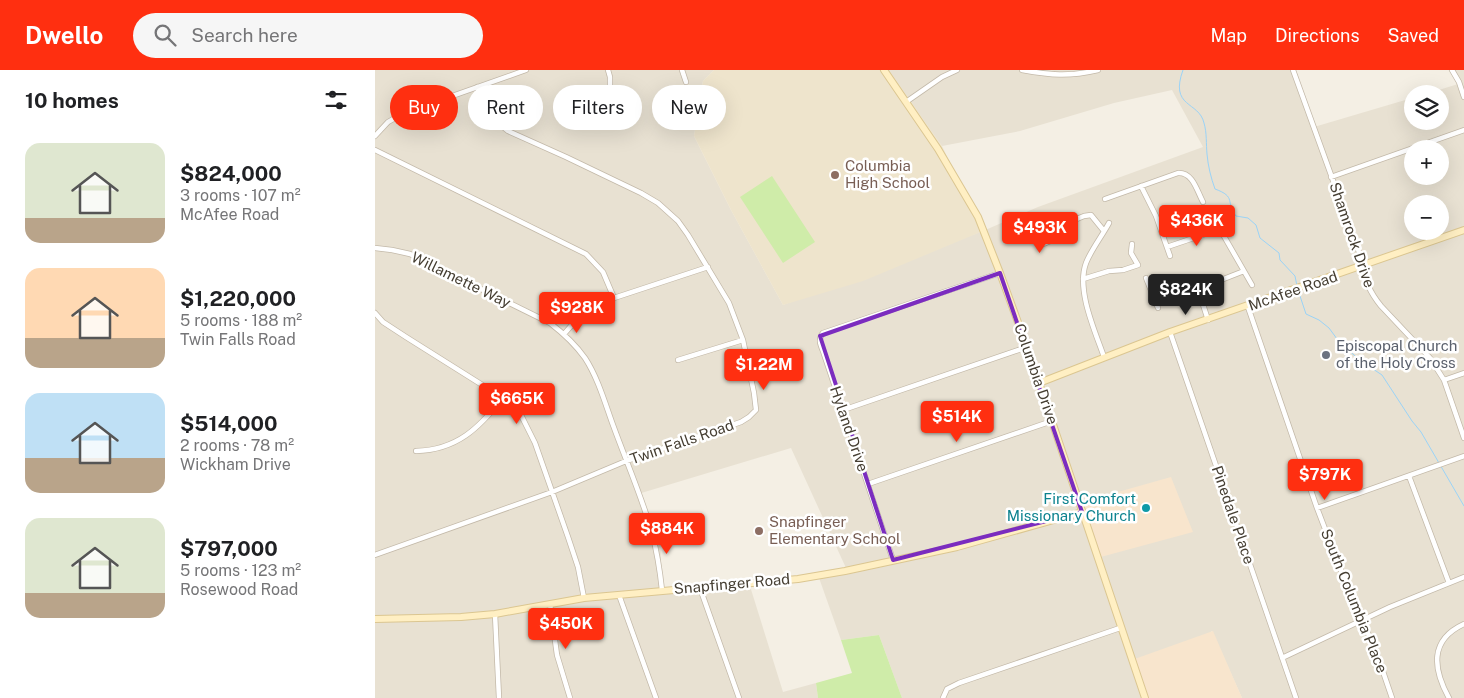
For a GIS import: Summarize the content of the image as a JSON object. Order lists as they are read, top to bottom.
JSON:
{
  "streets": {
    "street": [
      "Shamrock Drive",
      "Willamette Way",
      "McAfee Road",
      "Columbia Drive",
      "Hyland Drive",
      "Twin Falls Road",
      "Pinedale Place",
      "Snapfinger Road",
      "South Columbia Place"
    ]
  },
  "crossings": [
    ["Shamrock Drive", "McAfee Road"],
    ["Willamette Way", "Twin Falls Road"],
    ["Willamette Way", "Snapfinger Road"],
    ["McAfee Road", "Columbia Drive"],
    ["McAfee Road", "Pinedale Place"],
    ["McAfee Road", "South Columbia Place"],
    ["Columbia Drive", "Hyland Drive"],
    ["Columbia Drive", "Snapfinger Road"],
    ["Hyland Drive", "Snapfinger Road"]
  ],
  "places": [
    "Columbia High School",
    "Episcopal Church of the Holy Cross",
    "First Comfort Missionary Church",
    "Snapfinger Elementary School"
  ],
  "page": {
    "header": "Dwello",
    "search": "Search here",
    "nav": ["Map", "Directions", "Saved"],
    "heading": "10 homes",
    "map_buttons": ["+", "−"],
    "chip": [
      "Buy",
      "Rent",
      "Filters",
      "New"
    ],
    "list": [
      {
        "name": "$824,000",
        "note": "3 rooms · 107 m² · McAfee Road"
      },
      {
        "name": "$1,220,000",
        "note": "5 rooms · 188 m² · Twin Falls Road"
      },
      {
        "name": "$514,000",
        "note": "2 rooms · 78 m² · Wickham Drive"
      },
      {
        "name": "$797,000",
        "note": "5 rooms · 123 m² · Rosewood Road"
      }
    ],
    "price": [
      "$436K",
      "$493K",
      "$824K",
      "$928K",
      "$1.22M",
      "$665K",
      "$514K",
      "$797K",
      "$884K",
      "$450K"
    ]
  }
}
